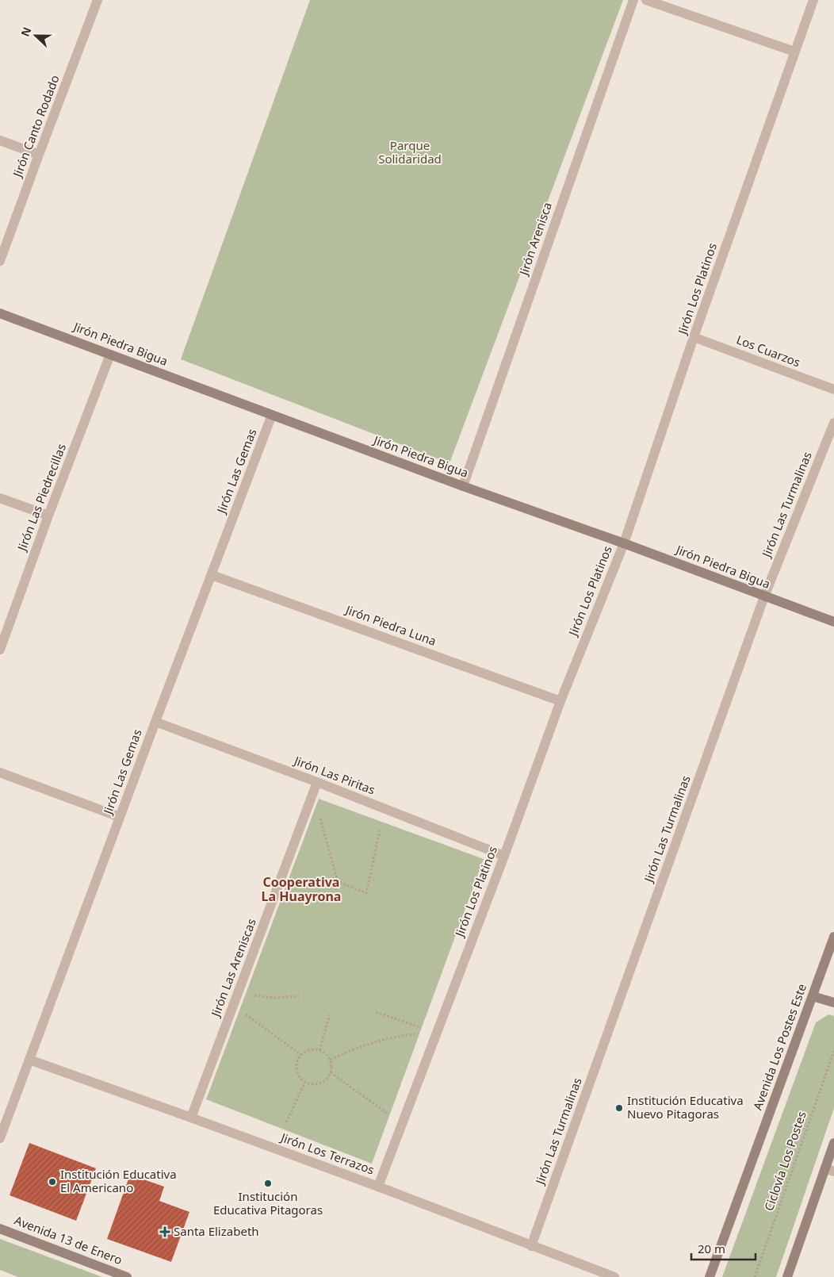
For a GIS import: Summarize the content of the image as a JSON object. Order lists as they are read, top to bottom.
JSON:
{
  "streets": {
    "street": [
      "Jirón Canto Rodado",
      "Jirón Arenisca",
      "Jirón Los Platinos",
      "Jirón Piedra Bigua",
      "Los Cuarzos",
      "Jirón Las Gemas",
      "Jirón Las Piedrecillas",
      "Jirón Las Turmalinas",
      "Jirón Piedra Luna",
      "Jirón Las Piritas",
      "Jirón Las Areniscas",
      "Avenida Los Postes Este",
      "Jirón Los Terrazos",
      "Avenida 13 de Enero"
    ],
    "path": ["Ciclovía Los Postes"]
  },
  "crossings": [
    ["Jirón Arenisca", "Jirón Piedra Bigua"],
    ["Jirón Los Platinos", "Jirón Piedra Bigua"],
    ["Jirón Los Platinos", "Los Cuarzos"],
    ["Jirón Los Platinos", "Jirón Piedra Luna"],
    ["Jirón Los Platinos", "Jirón Las Piritas"],
    ["Jirón Los Platinos", "Jirón Los Terrazos"],
    ["Jirón Piedra Bigua", "Jirón Las Gemas"],
    ["Jirón Piedra Bigua", "Jirón Las Piedrecillas"],
    ["Jirón Piedra Bigua", "Jirón Las Turmalinas"],
    ["Jirón Las Gemas", "Jirón Piedra Luna"],
    ["Jirón Las Gemas", "Jirón Las Piritas"],
    ["Jirón Las Gemas", "Jirón Los Terrazos"],
    ["Jirón Las Turmalinas", "Jirón Los Terrazos"],
    ["Jirón Las Piritas", "Jirón Las Areniscas"],
    ["Jirón Las Areniscas", "Jirón Los Terrazos"]
  ],
  "districts": ["Cooperativa La Huayrona"],
  "parks": ["Parque Solidaridad"],
  "places": {
    "other": ["Institución Educativa Nuevo Pitagoras", "Institución Educativa El Americano", "Institución Educativa Pitagoras"],
    "health": ["Santa Elizabeth"]
  },
  "scale_bar": "20 m",
  "north": "left"
}
